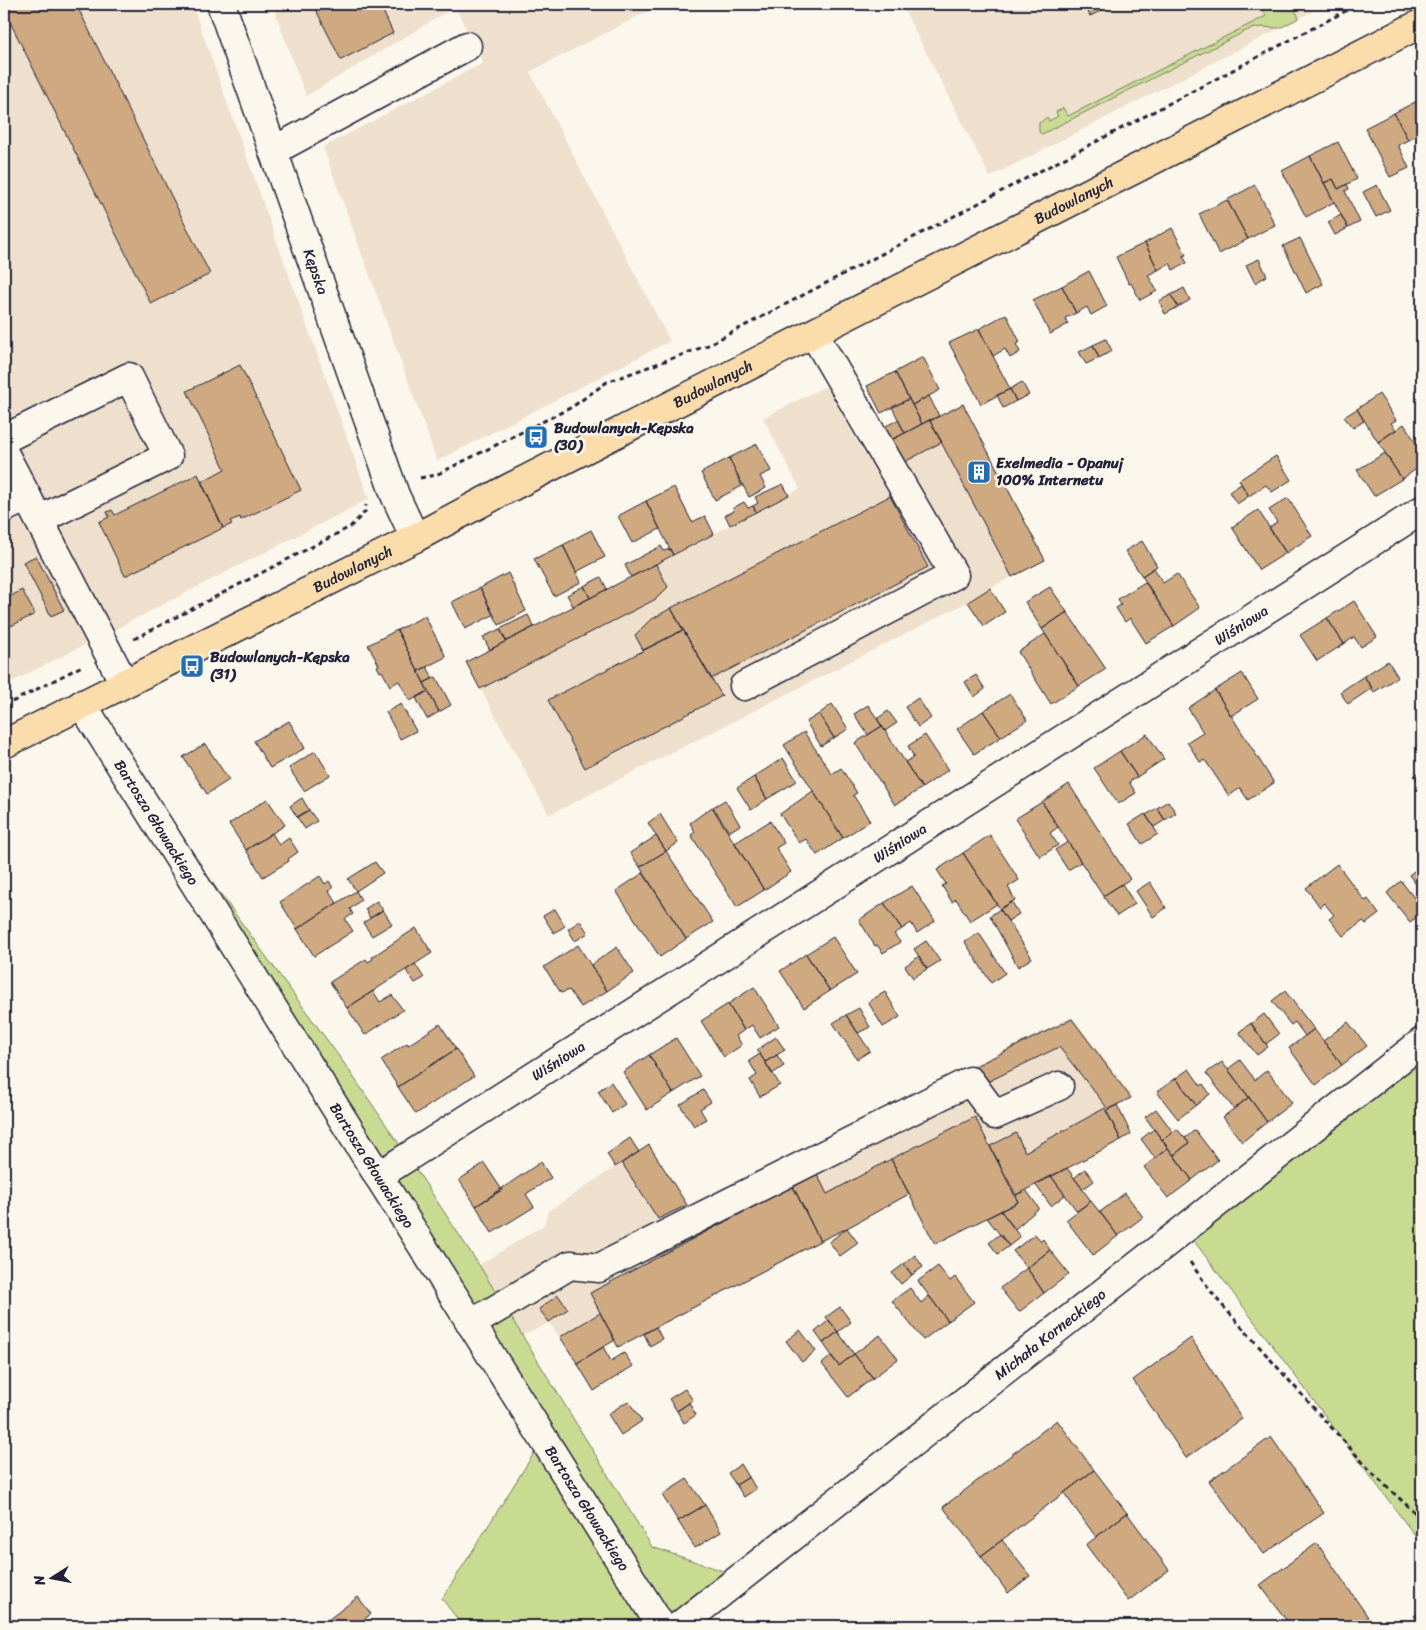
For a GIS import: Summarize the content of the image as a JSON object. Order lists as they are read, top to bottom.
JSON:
{
  "streets": {
    "main road": ["Budowlanych"],
    "street": [
      "Kępska",
      "Wiśniowa",
      "Bartosza Głowackiego",
      "Michała Korneckiego"
    ]
  },
  "crossings": [
    ["Budowlanych", "Kępska"],
    ["Budowlanych", "Bartosza Głowackiego"],
    ["Wiśniowa", "Bartosza Głowackiego"]
  ],
  "places": {
    "bus stop": ["Budowlanych-Kępska (30)", "Budowlanych-Kępska (31)"],
    "building": ["Exelmedia - Opanuj 100% Internetu"]
  },
  "north": "left"
}
